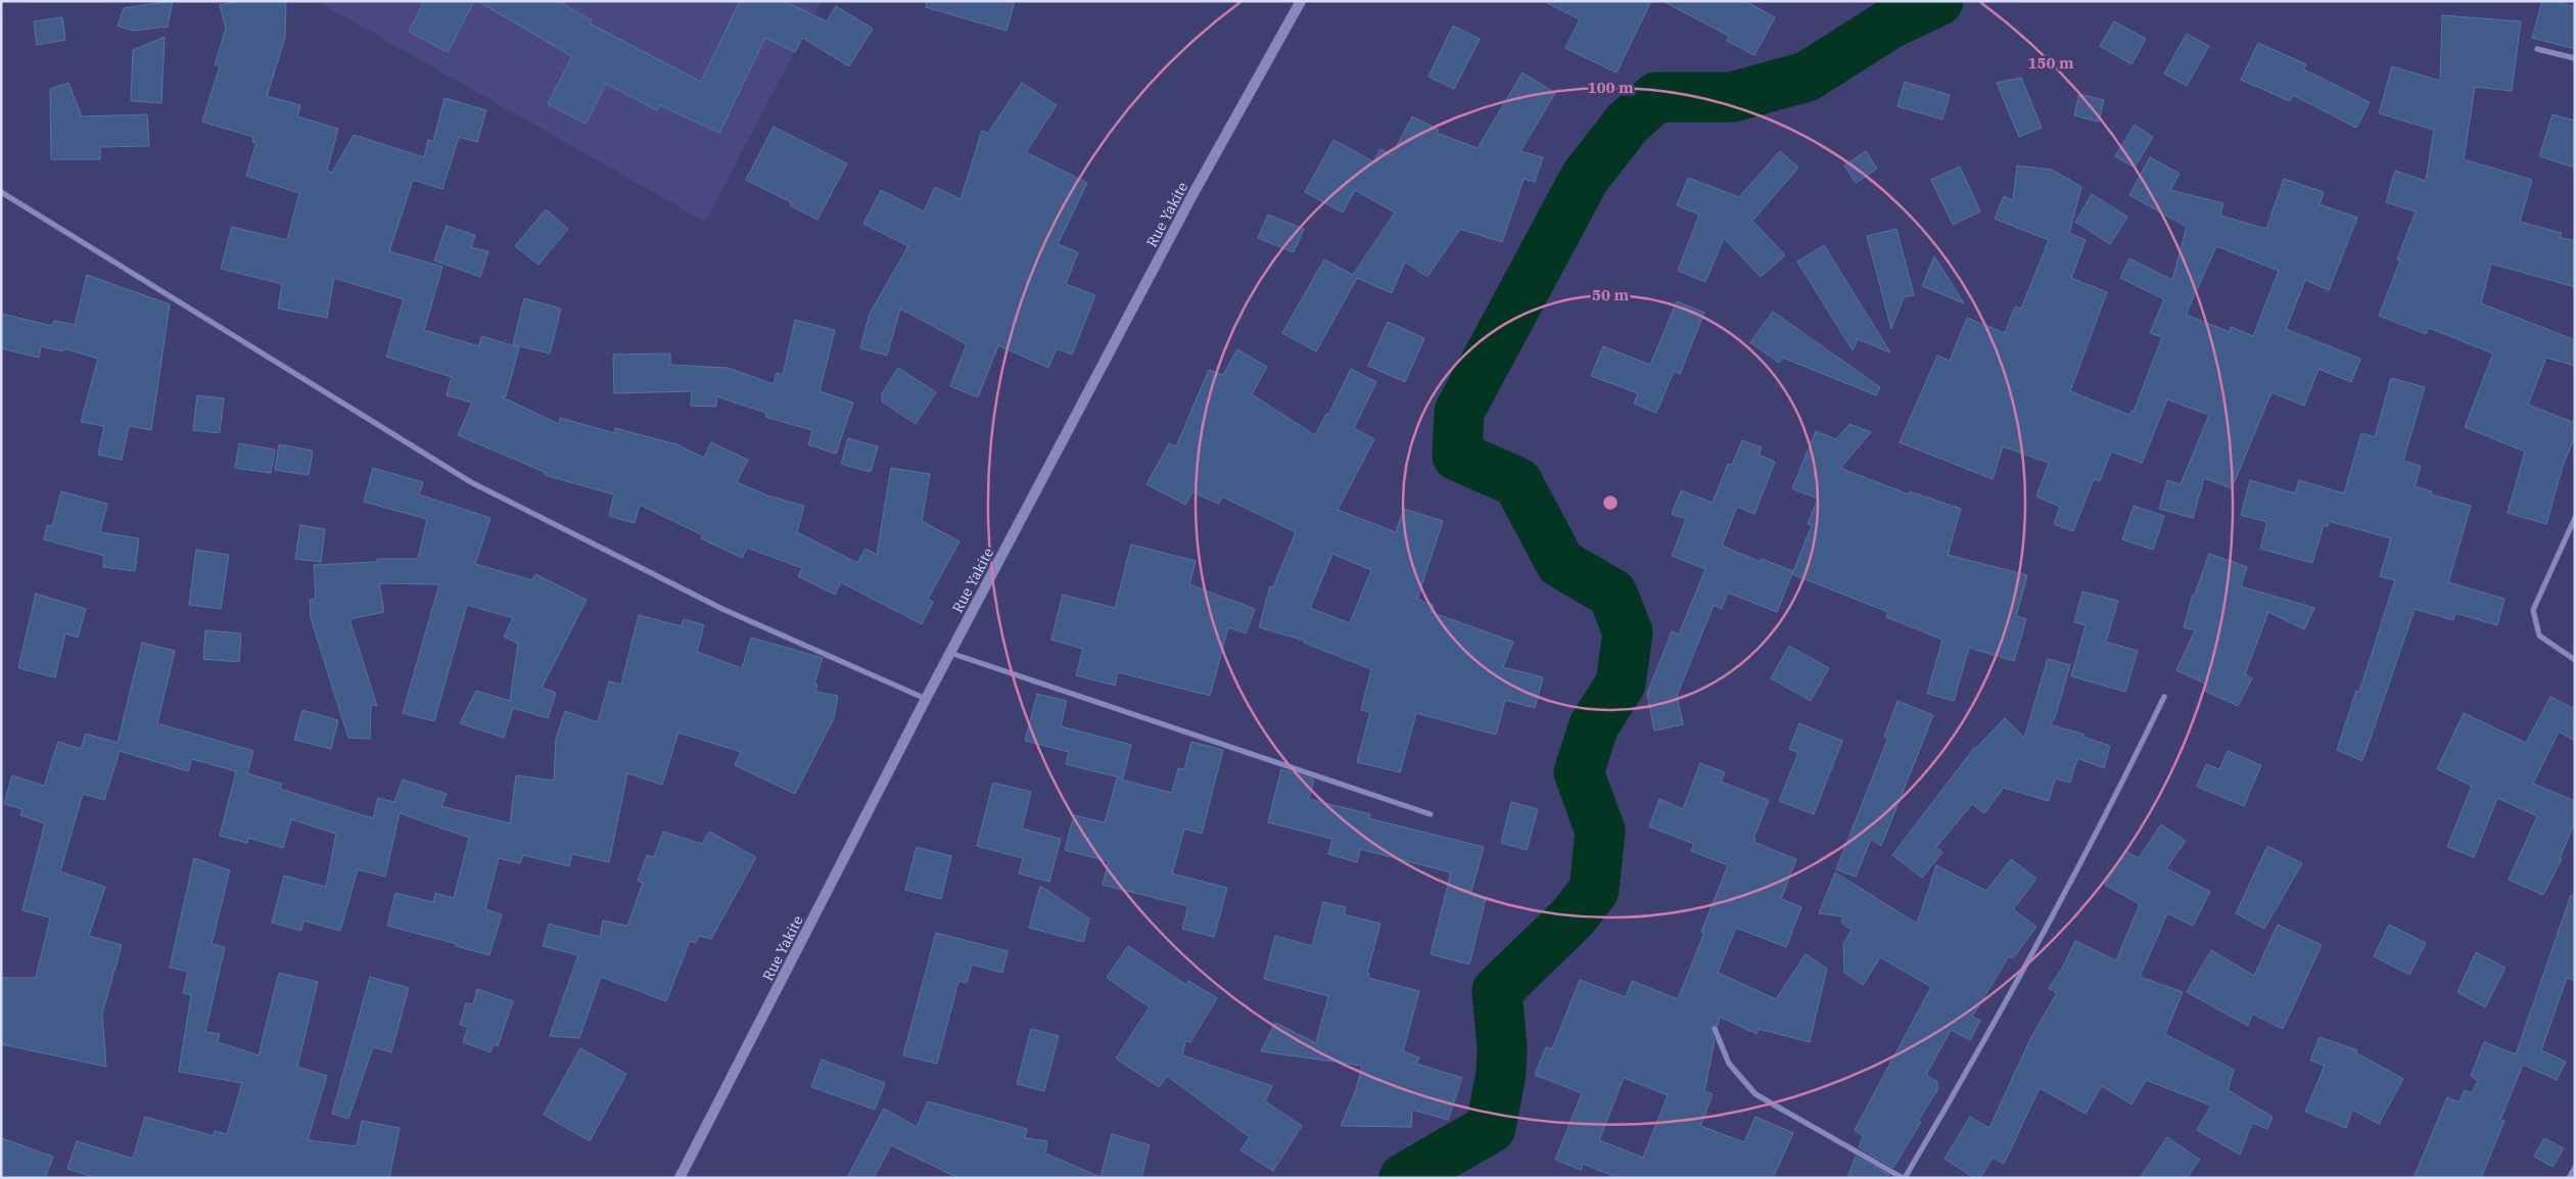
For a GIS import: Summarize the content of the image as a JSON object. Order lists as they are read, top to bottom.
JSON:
{
  "streets": {
    "main road": ["Rue Yakite"]
  },
  "rings": ["150 m", "100 m", "50 m"]
}
